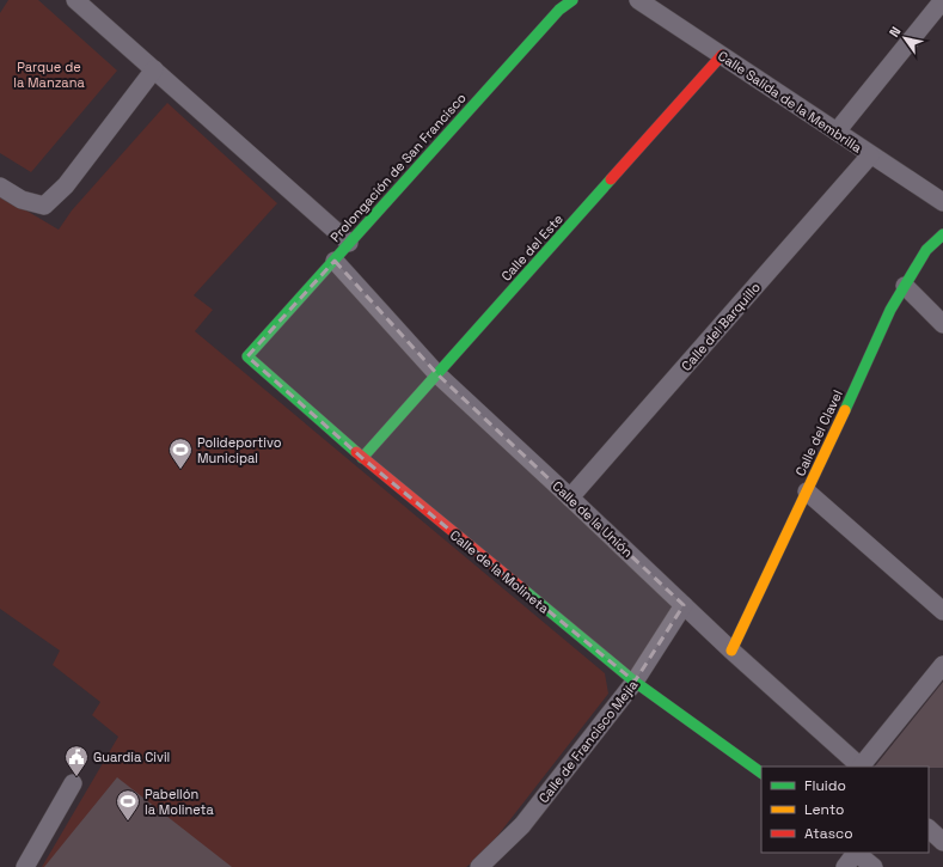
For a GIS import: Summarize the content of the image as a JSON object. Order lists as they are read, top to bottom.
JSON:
{
  "streets": {
    "street": [
      "Calle Salida de la Membrilla",
      "Prolongación de San Francisco",
      "Calle del Este",
      "Calle del Barquillo",
      "Calle del Clavel",
      "Calle de la Unión",
      "Calle de la Molineta",
      "Calle de Francisco Mejía"
    ]
  },
  "crossings": [
    ["Calle Salida de la Membrilla", "Calle del Este"],
    ["Calle Salida de la Membrilla", "Calle del Barquillo"],
    ["Prolongación de San Francisco", "Calle de la Unión"],
    ["Prolongación de San Francisco", "Calle de la Molineta"],
    ["Calle del Este", "Calle de la Unión"],
    ["Calle del Este", "Calle de la Molineta"],
    ["Calle del Barquillo", "Calle de la Unión"],
    ["Calle del Clavel", "Calle de la Unión"],
    ["Calle de la Unión", "Calle de Francisco Mejía"],
    ["Calle de la Molineta", "Calle de Francisco Mejía"]
  ],
  "parks": ["Parque de la Manzana"],
  "places": {
    "sports": ["Polideportivo Municipal", "Pabellón la Molineta"],
    "public building": ["Guardia Civil"]
  },
  "legend": ["Fluido", "Lento", "Atasco"],
  "north": "top left"
}
